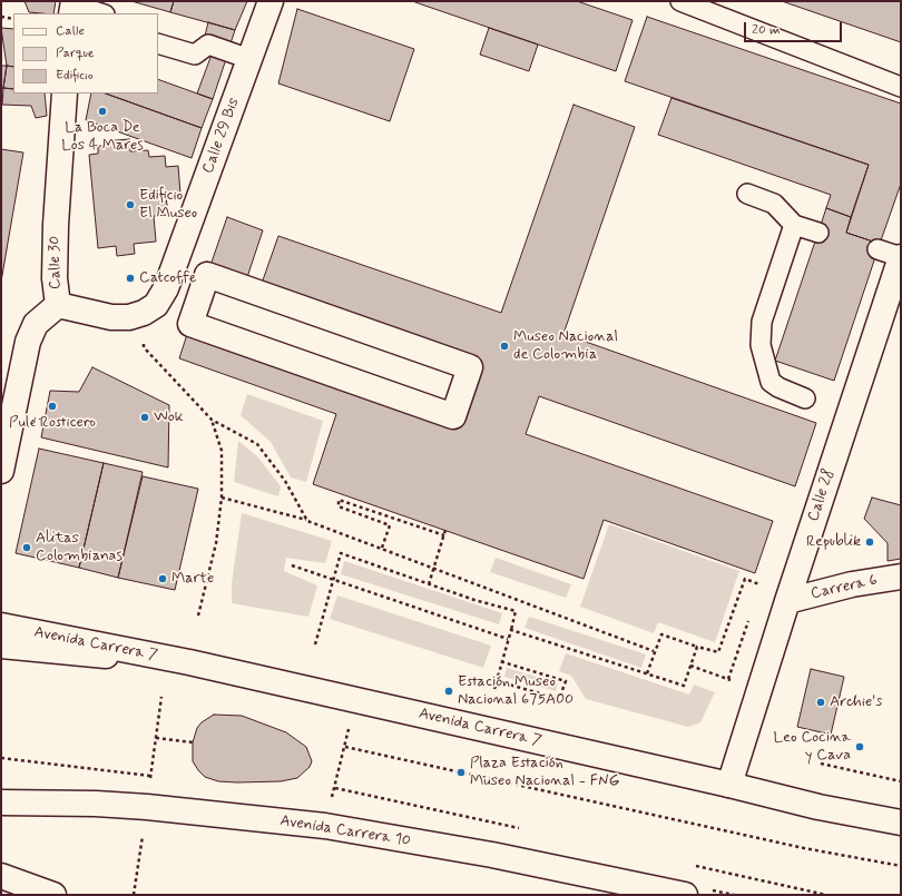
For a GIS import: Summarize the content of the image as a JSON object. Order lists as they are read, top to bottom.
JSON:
{
  "streets": {
    "street": [
      "Calle 29 Bis",
      "Calle 30",
      "Calle 28",
      "Carrera 6",
      "Avenida Carrera 7",
      "Avenida Carrera 10"
    ]
  },
  "crossings": [
    ["Calle 28", "Carrera 6"],
    ["Calle 28", "Avenida Carrera 7"]
  ],
  "places": [
    "La Boca De Los 4 Mares",
    "Edificio El Museo",
    "Catcoffe",
    "Museo Nacional de Colombia",
    "Pulë Rosticero",
    "Wok",
    "Republik",
    "Alitas Colombianas",
    "Marte",
    "Estación Museo Nacional 675A00",
    "Archie's",
    "Leo Cocina y Cava",
    "Plaza Estación Museo Nacional - FNG"
  ],
  "legend": ["Calle", "Parque", "Edificio"],
  "scale_bar": "20 m"
}
